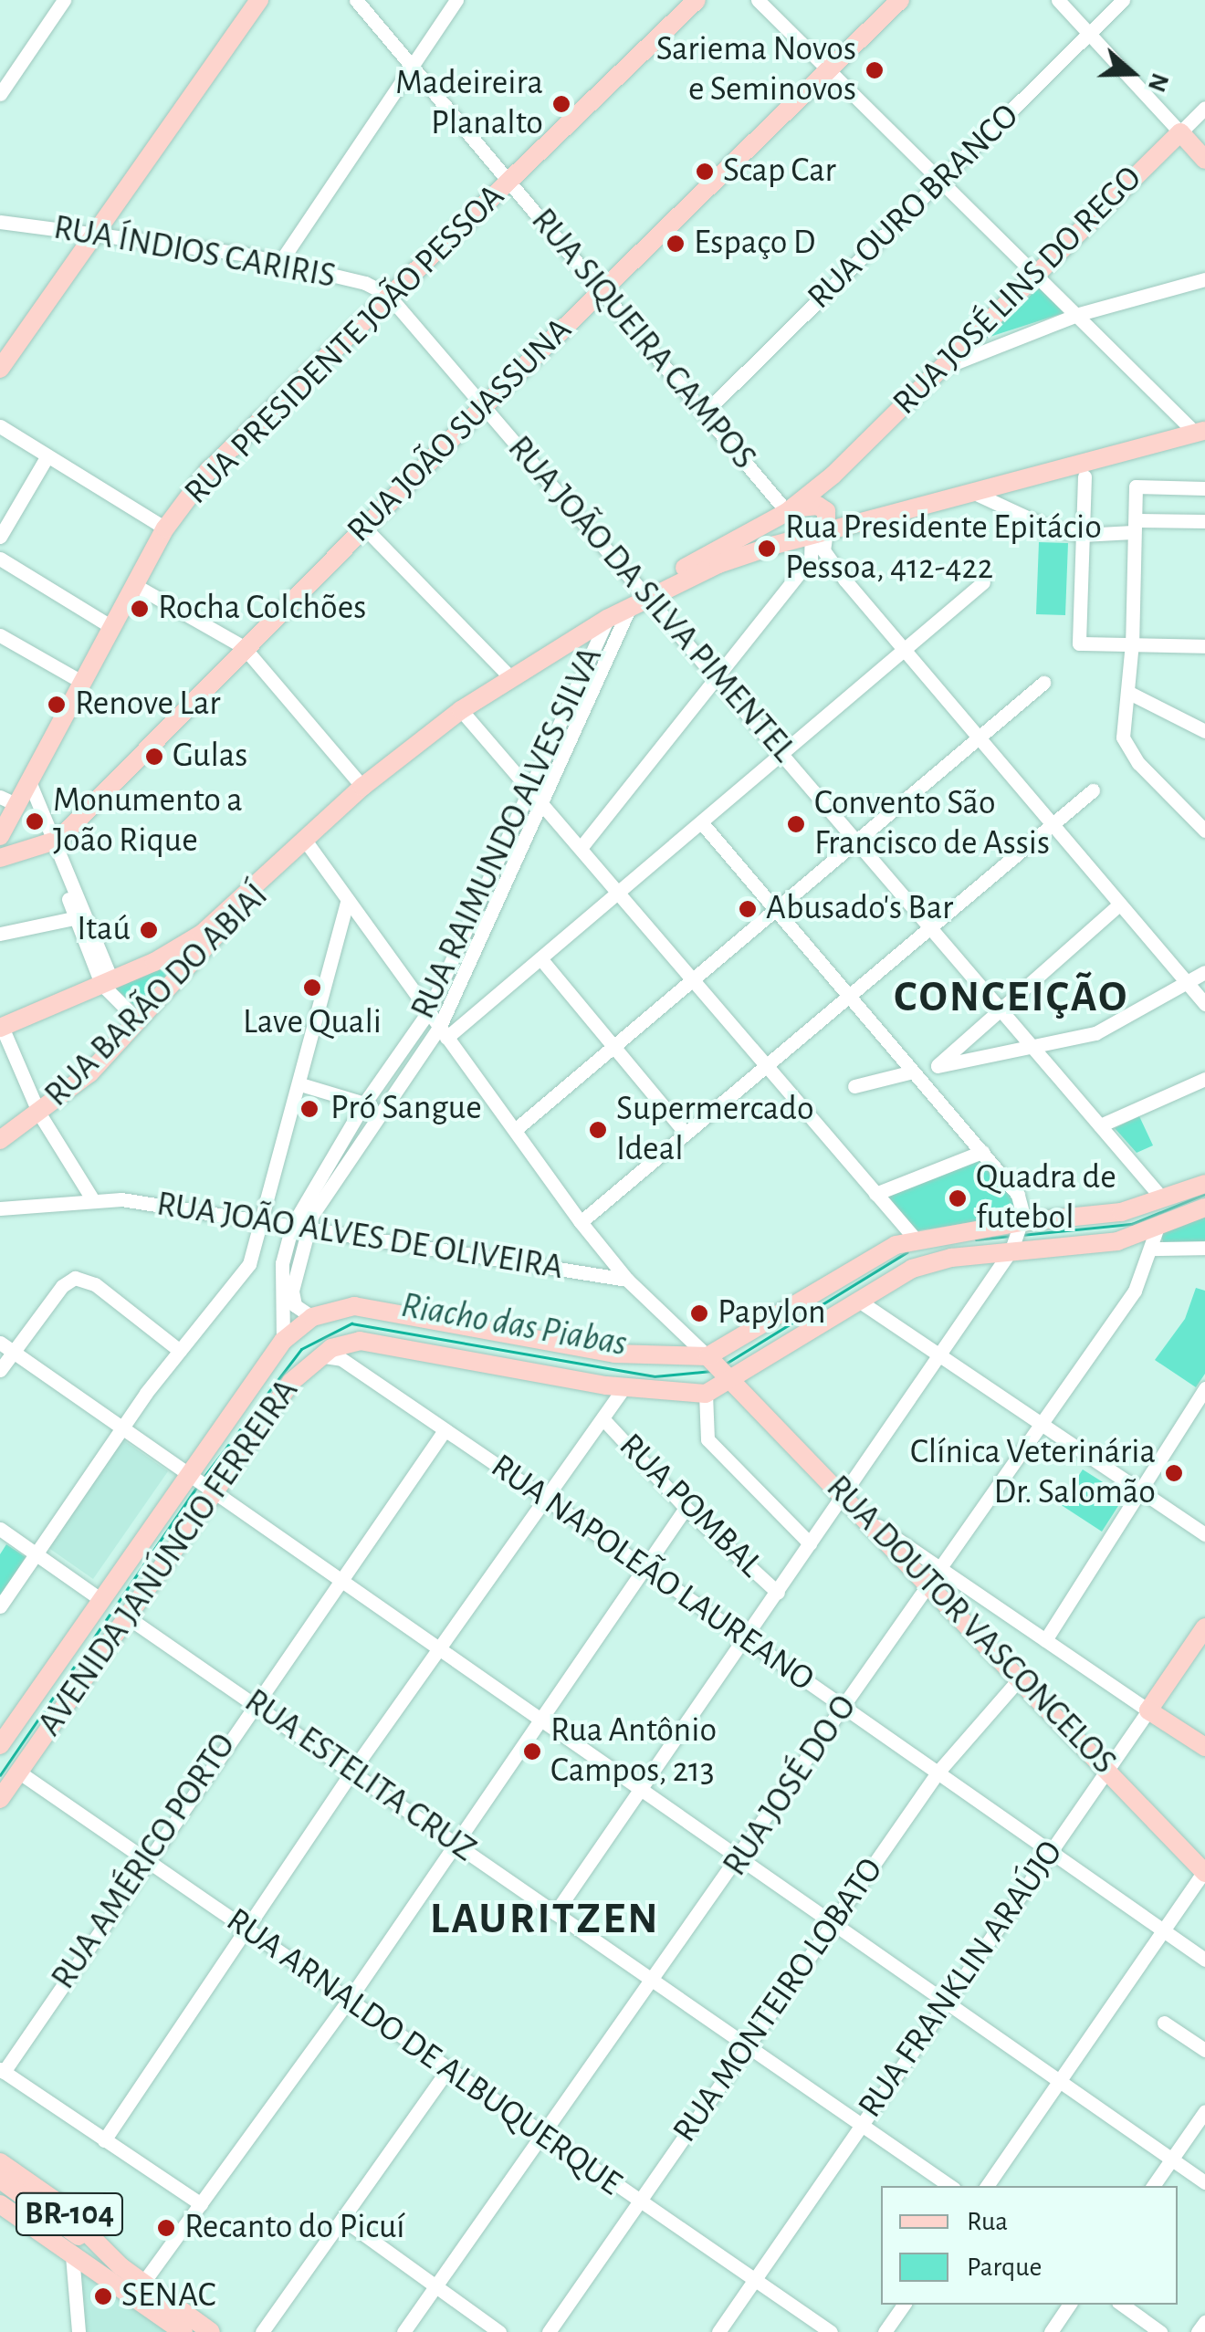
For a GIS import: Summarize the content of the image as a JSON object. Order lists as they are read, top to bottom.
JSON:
{
  "streets": {
    "main road": [
      "RUA JOSÉ LINS DO REGO",
      "RUA PRESIDENTE JOÃO PESSOA",
      "RUA JOÃO SUASSUNA",
      "RUA BARÃO DO ABIAÍ",
      "AVENIDA JANÚNCIO FERREIRA",
      "RUA DOUTOR VASCONCELOS",
      "RUA FRANKLIN ARAÚJO",
      "BR-104"
    ],
    "street": [
      "RUA OURO BRANCO",
      "RUA ÍNDIOS CARIRIS",
      "RUA SIQUEIRA CAMPOS",
      "RUA JOÃO DA SILVA PIMENTEL",
      "RUA RAIMUNDO ALVES SILVA",
      "RUA JOÃO ALVES DE OLIVEIRA",
      "RUA POMBAL",
      "RUA NAPOLEÃO LAUREANO",
      "RUA ESTELITA CRUZ",
      "RUA JOSÉ DO O",
      "RUA AMÉRICO PORTO",
      "RUA MONTEIRO LOBATO",
      "RUA ARNALDO DE ALBUQUERQUE"
    ]
  },
  "crossings": [
    ["RUA OURO BRANCO", "RUA SIQUEIRA CAMPOS"],
    ["RUA ÍNDIOS CARIRIS", "RUA PRESIDENTE JOÃO PESSOA"],
    ["RUA ÍNDIOS CARIRIS", "RUA JOÃO DA SILVA PIMENTEL"],
    ["RUA JOSÉ LINS DO REGO", "RUA SIQUEIRA CAMPOS"],
    ["RUA JOSÉ LINS DO REGO", "RUA JOÃO DA SILVA PIMENTEL"],
    ["RUA SIQUEIRA CAMPOS", "RUA PRESIDENTE JOÃO PESSOA"],
    ["RUA SIQUEIRA CAMPOS", "RUA JOÃO SUASSUNA"],
    ["RUA PRESIDENTE JOÃO PESSOA", "RUA JOÃO DA SILVA PIMENTEL"],
    ["RUA JOÃO SUASSUNA", "RUA JOÃO DA SILVA PIMENTEL"],
    ["RUA RAIMUNDO ALVES SILVA", "RUA BARÃO DO ABIAÍ"],
    ["RUA RAIMUNDO ALVES SILVA", "RUA JOÃO ALVES DE OLIVEIRA"],
    ["RUA RAIMUNDO ALVES SILVA", "AVENIDA JANÚNCIO FERREIRA"],
    ["AVENIDA JANÚNCIO FERREIRA", "RUA NAPOLEÃO LAUREANO"],
    ["AVENIDA JANÚNCIO FERREIRA", "RUA DOUTOR VASCONCELOS"],
    ["AVENIDA JANÚNCIO FERREIRA", "RUA ESTELITA CRUZ"],
    ["AVENIDA JANÚNCIO FERREIRA", "RUA JOSÉ DO O"],
    ["AVENIDA JANÚNCIO FERREIRA", "RUA ARNALDO DE ALBUQUERQUE"],
    ["RUA NAPOLEÃO LAUREANO", "RUA JOSÉ DO O"],
    ["RUA NAPOLEÃO LAUREANO", "RUA AMÉRICO PORTO"],
    ["RUA NAPOLEÃO LAUREANO", "RUA FRANKLIN ARAÚJO"],
    ["RUA NAPOLEÃO LAUREANO", "RUA MONTEIRO LOBATO"],
    ["RUA DOUTOR VASCONCELOS", "RUA JOSÉ DO O"],
    ["RUA DOUTOR VASCONCELOS", "RUA FRANKLIN ARAÚJO"],
    ["RUA DOUTOR VASCONCELOS", "RUA MONTEIRO LOBATO"],
    ["RUA ESTELITA CRUZ", "RUA JOSÉ DO O"],
    ["RUA ESTELITA CRUZ", "RUA AMÉRICO PORTO"],
    ["RUA ESTELITA CRUZ", "RUA FRANKLIN ARAÚJO"],
    ["RUA ESTELITA CRUZ", "RUA MONTEIRO LOBATO"],
    ["RUA JOSÉ DO O", "RUA ARNALDO DE ALBUQUERQUE"],
    ["RUA AMÉRICO PORTO", "RUA ARNALDO DE ALBUQUERQUE"],
    ["RUA FRANKLIN ARAÚJO", "RUA ARNALDO DE ALBUQUERQUE"],
    ["RUA MONTEIRO LOBATO", "RUA ARNALDO DE ALBUQUERQUE"]
  ],
  "districts": ["CONCEIÇÃO", "LAURITZEN"],
  "water": ["Riacho das Piabas"],
  "places": [
    "Sariema Novos e Seminovos",
    "Madeireira Planalto",
    "Scap Car",
    "Espaço D",
    "Rua Presidente Epitácio Pessoa, 412-422",
    "Rocha Colchões",
    "Renove Lar",
    "Gulas",
    "Monumento a João Rique",
    "Convento São Francisco de Assis",
    "Abusado's Bar",
    "Itaú",
    "Lave Quali",
    "Pró Sangue",
    "Supermercado Ideal",
    "Quadra de futebol",
    "Papylon",
    "Clínica Veterinária Dr. Salomão",
    "Rua Antônio Campos, 213",
    "Recanto do Picuí",
    "SENAC"
  ],
  "legend": ["Rua", "Parque"],
  "north": "right"
}
